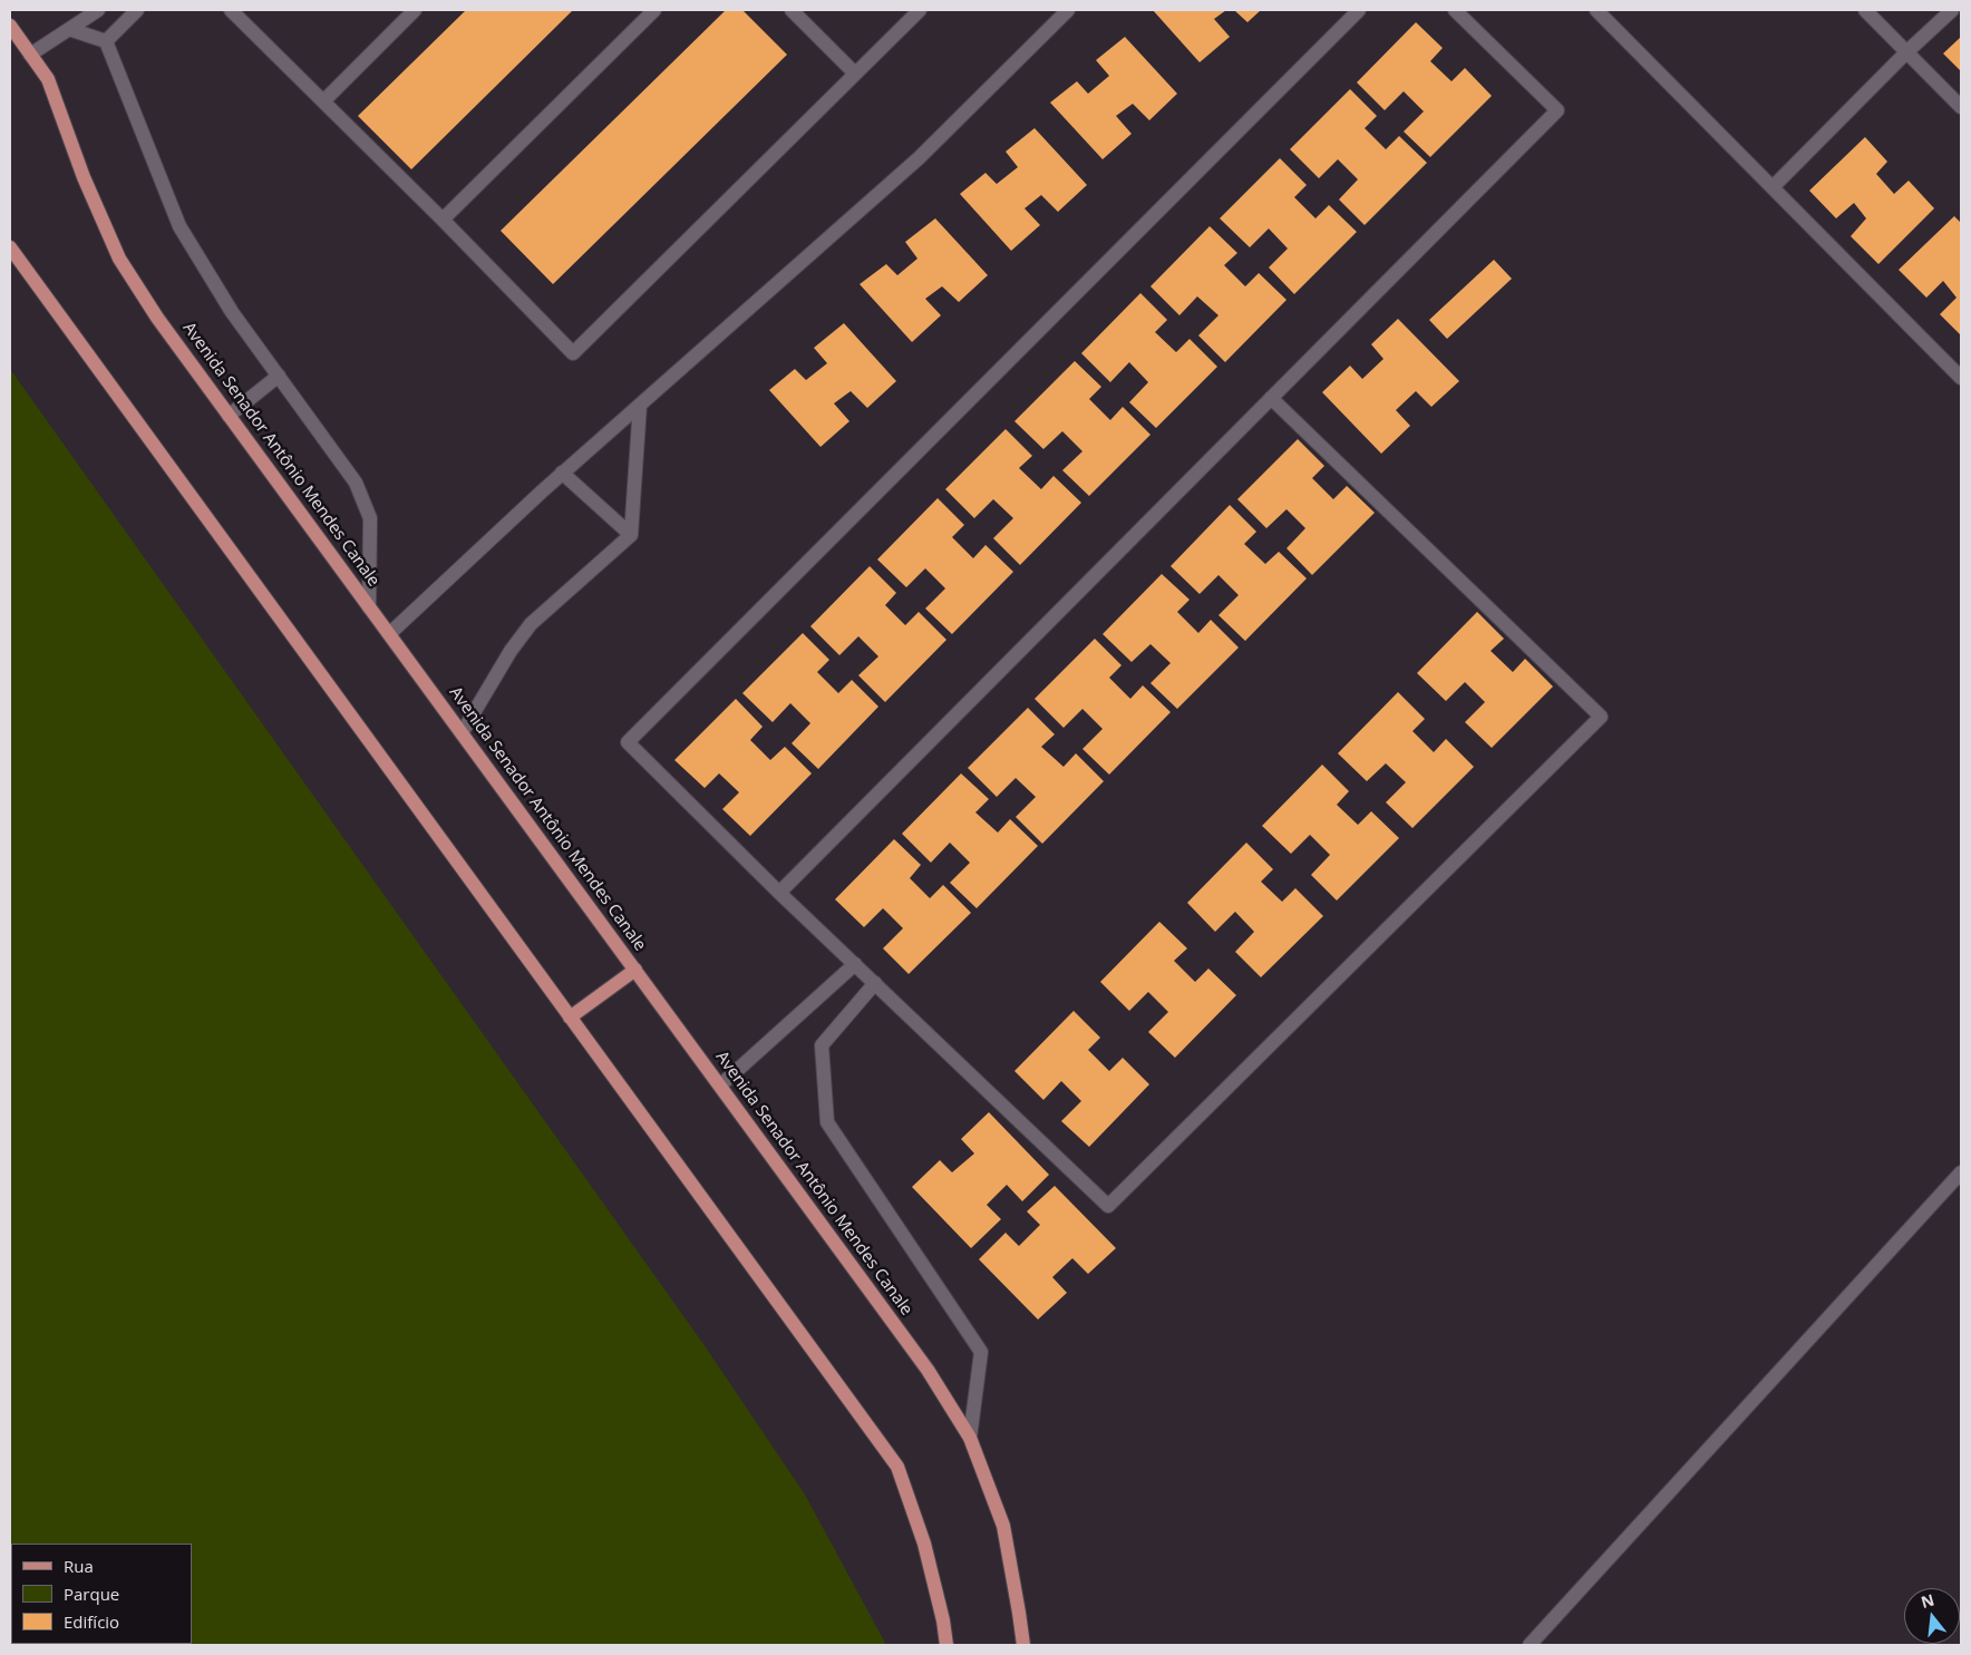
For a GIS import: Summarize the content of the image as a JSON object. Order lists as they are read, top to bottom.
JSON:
{
  "streets": {
    "main road": ["Avenida Senador Antônio Mendes Canale"]
  },
  "legend": ["Rua", "Parque", "Edifício"],
  "north": "top"
}
